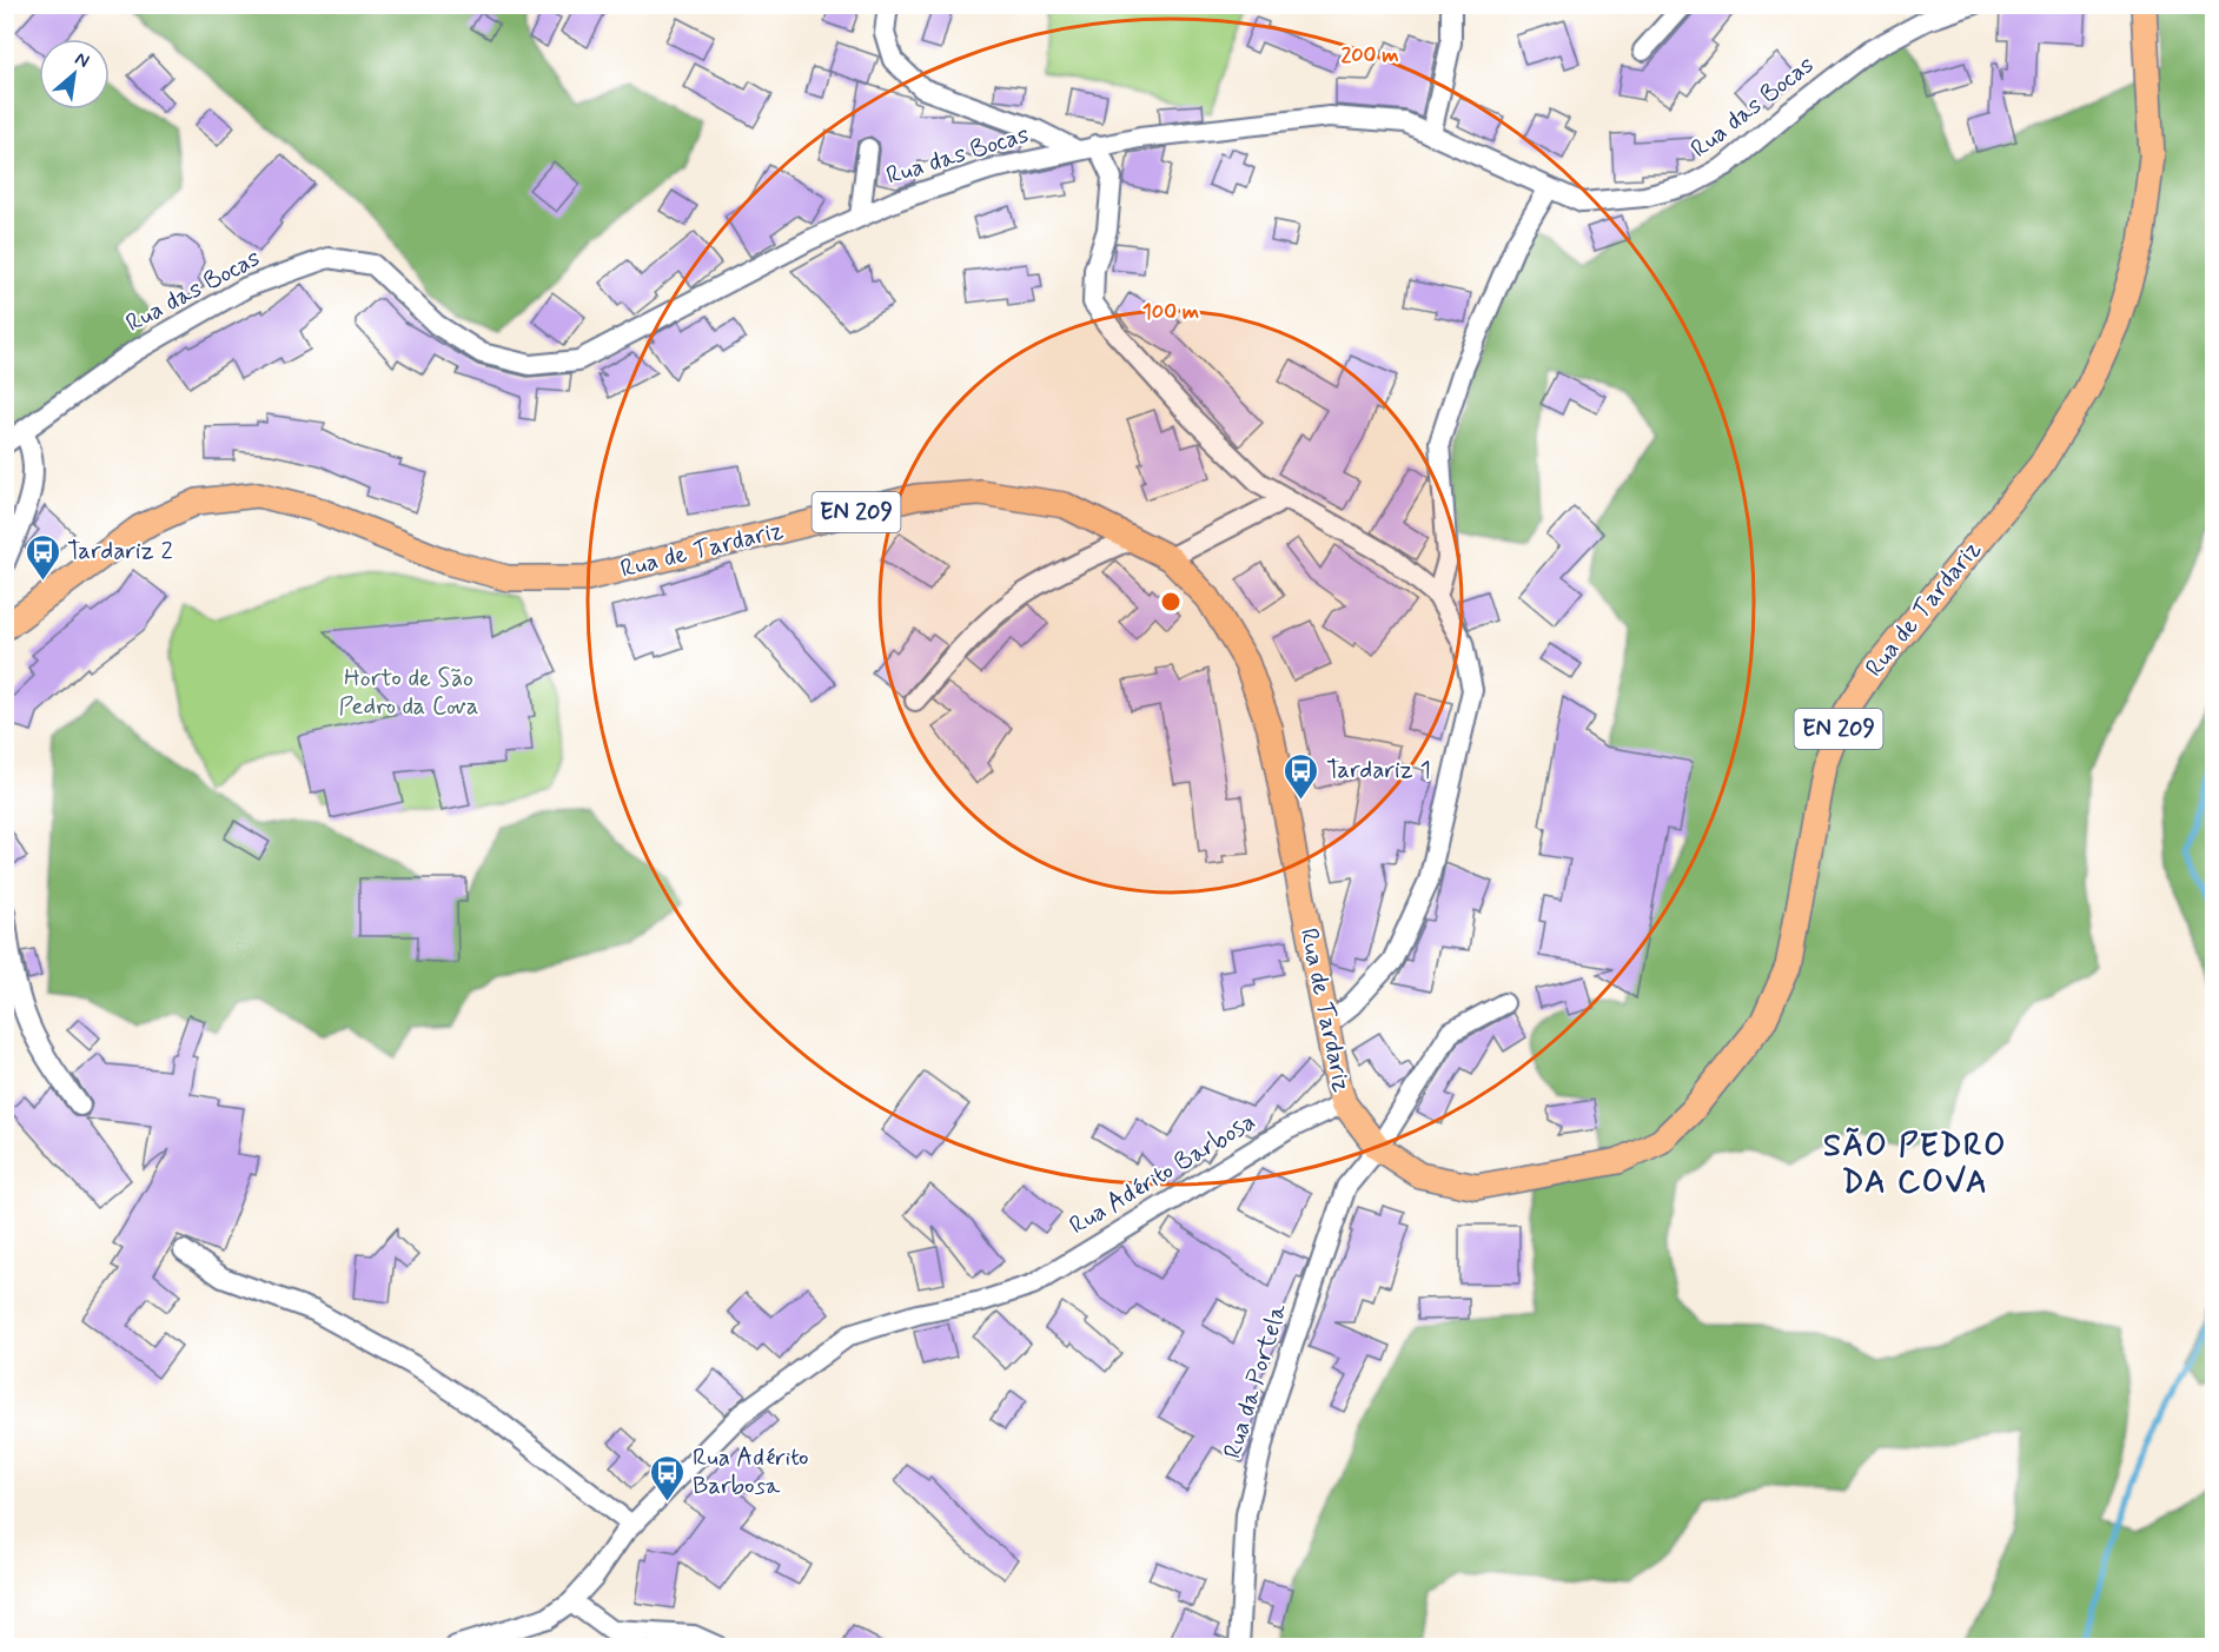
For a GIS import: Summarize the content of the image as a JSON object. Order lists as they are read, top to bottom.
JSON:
{
  "streets": {
    "main road": ["EN 209", "Rua de Tardariz"],
    "street": ["Rua das Bocas", "Rua Adérito Barbosa", "Rua da Portela"]
  },
  "crossings": [
    ["Rua de Tardariz", "Rua Adérito Barbosa"],
    ["Rua de Tardariz", "Rua da Portela"]
  ],
  "districts": ["SÃO PEDRO DA COVA"],
  "parks": ["Horto de São Pedro da Cova"],
  "places": {
    "bus stop": ["Tardariz 2", "Tardariz 1", "Rua Adérito Barbosa"]
  },
  "north": "top right",
  "rings": ["200 m", "100 m"]
}
